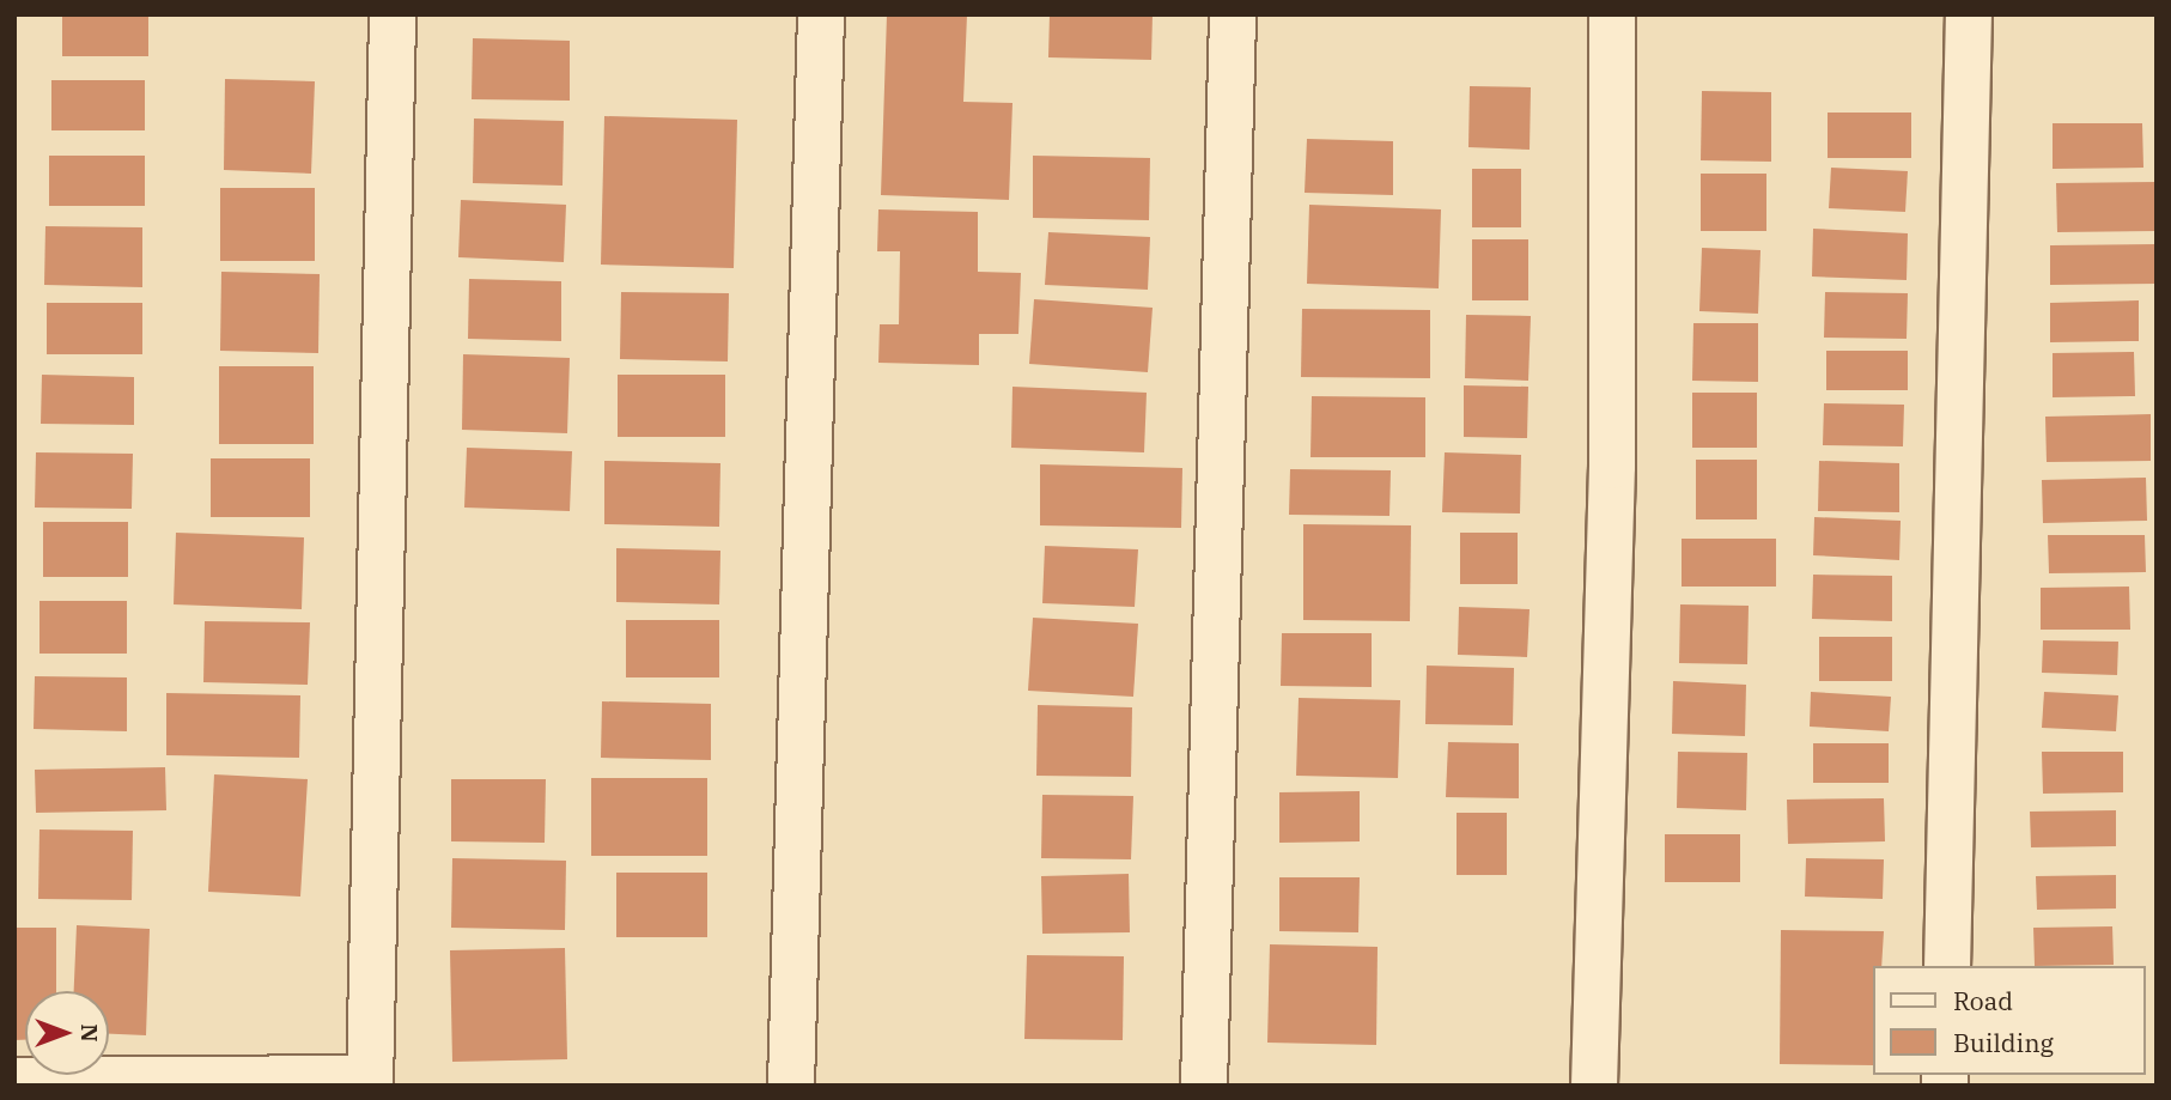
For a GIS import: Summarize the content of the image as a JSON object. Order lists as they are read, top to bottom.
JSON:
{
  "legend": ["Road", "Building"],
  "north": "right"
}
